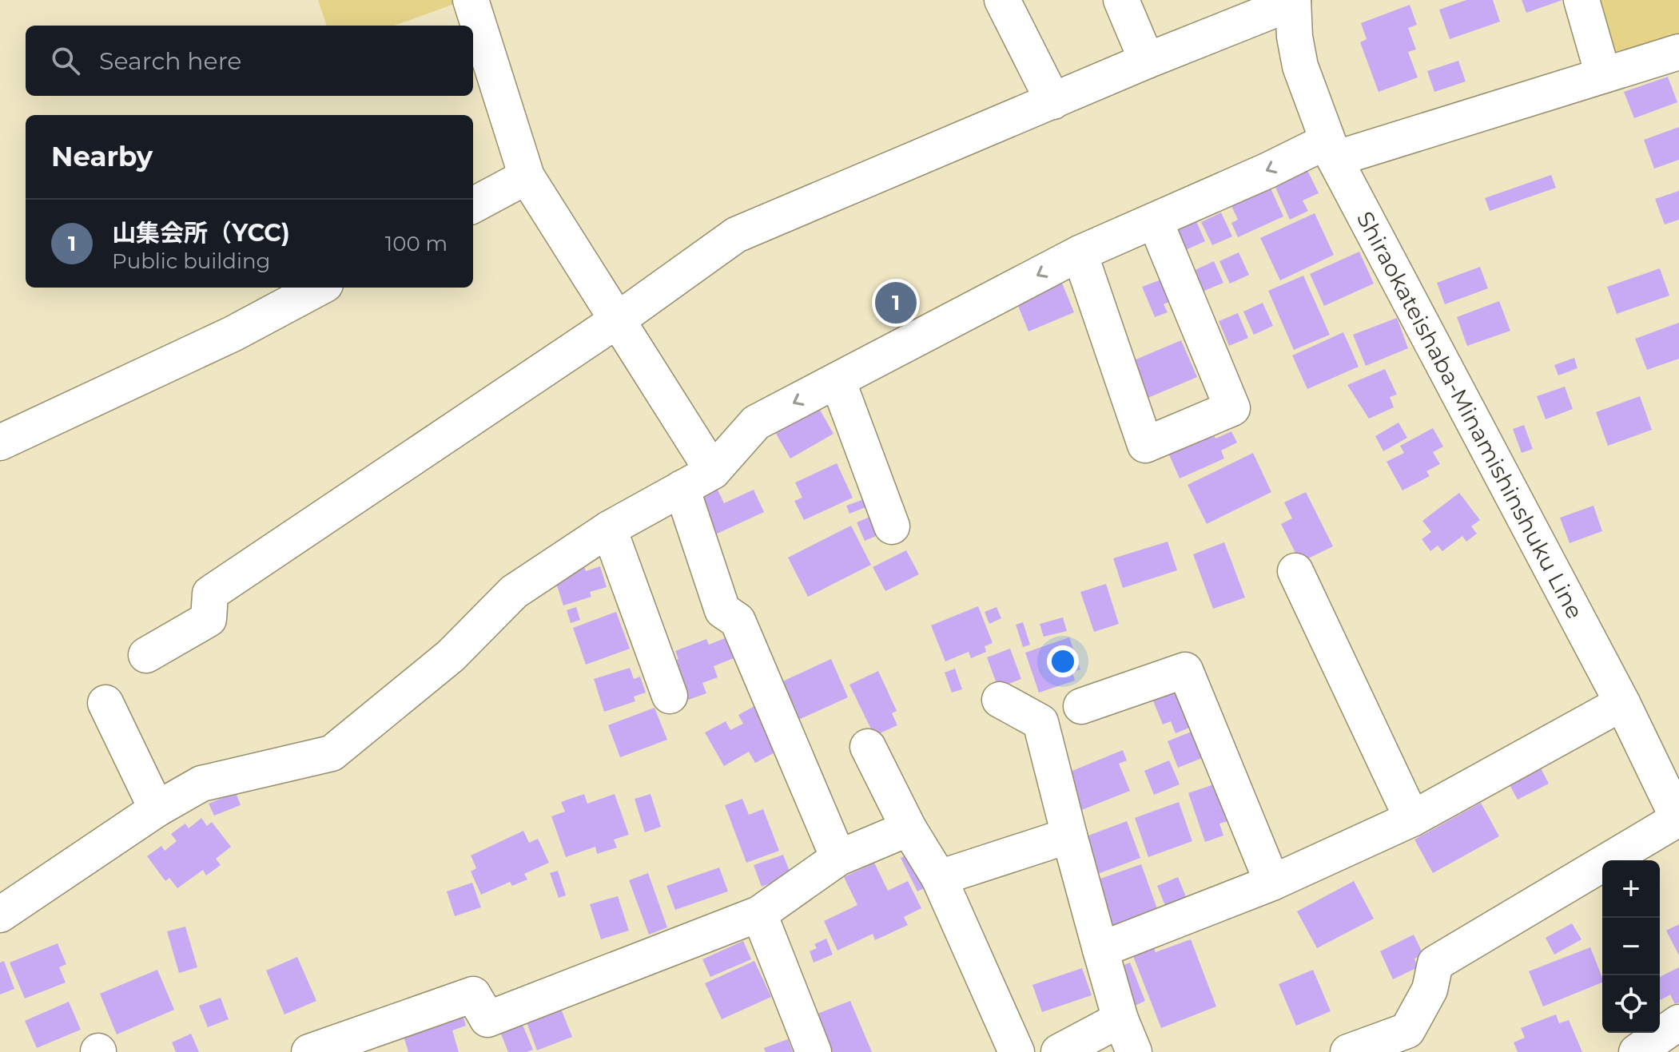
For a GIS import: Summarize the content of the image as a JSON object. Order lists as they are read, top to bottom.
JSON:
{
  "streets": {
    "street": ["Shiraokateishaba-Minamishinshuku Line"]
  },
  "page": {
    "search": "Search here",
    "heading": "Nearby",
    "list": [
      {
        "mark": "1",
        "name": "山集会所（YCC)",
        "note": "Public building",
        "value": "100 m"
      }
    ],
    "pins": "1",
    "map_buttons": ["+", "−"]
  }
}
